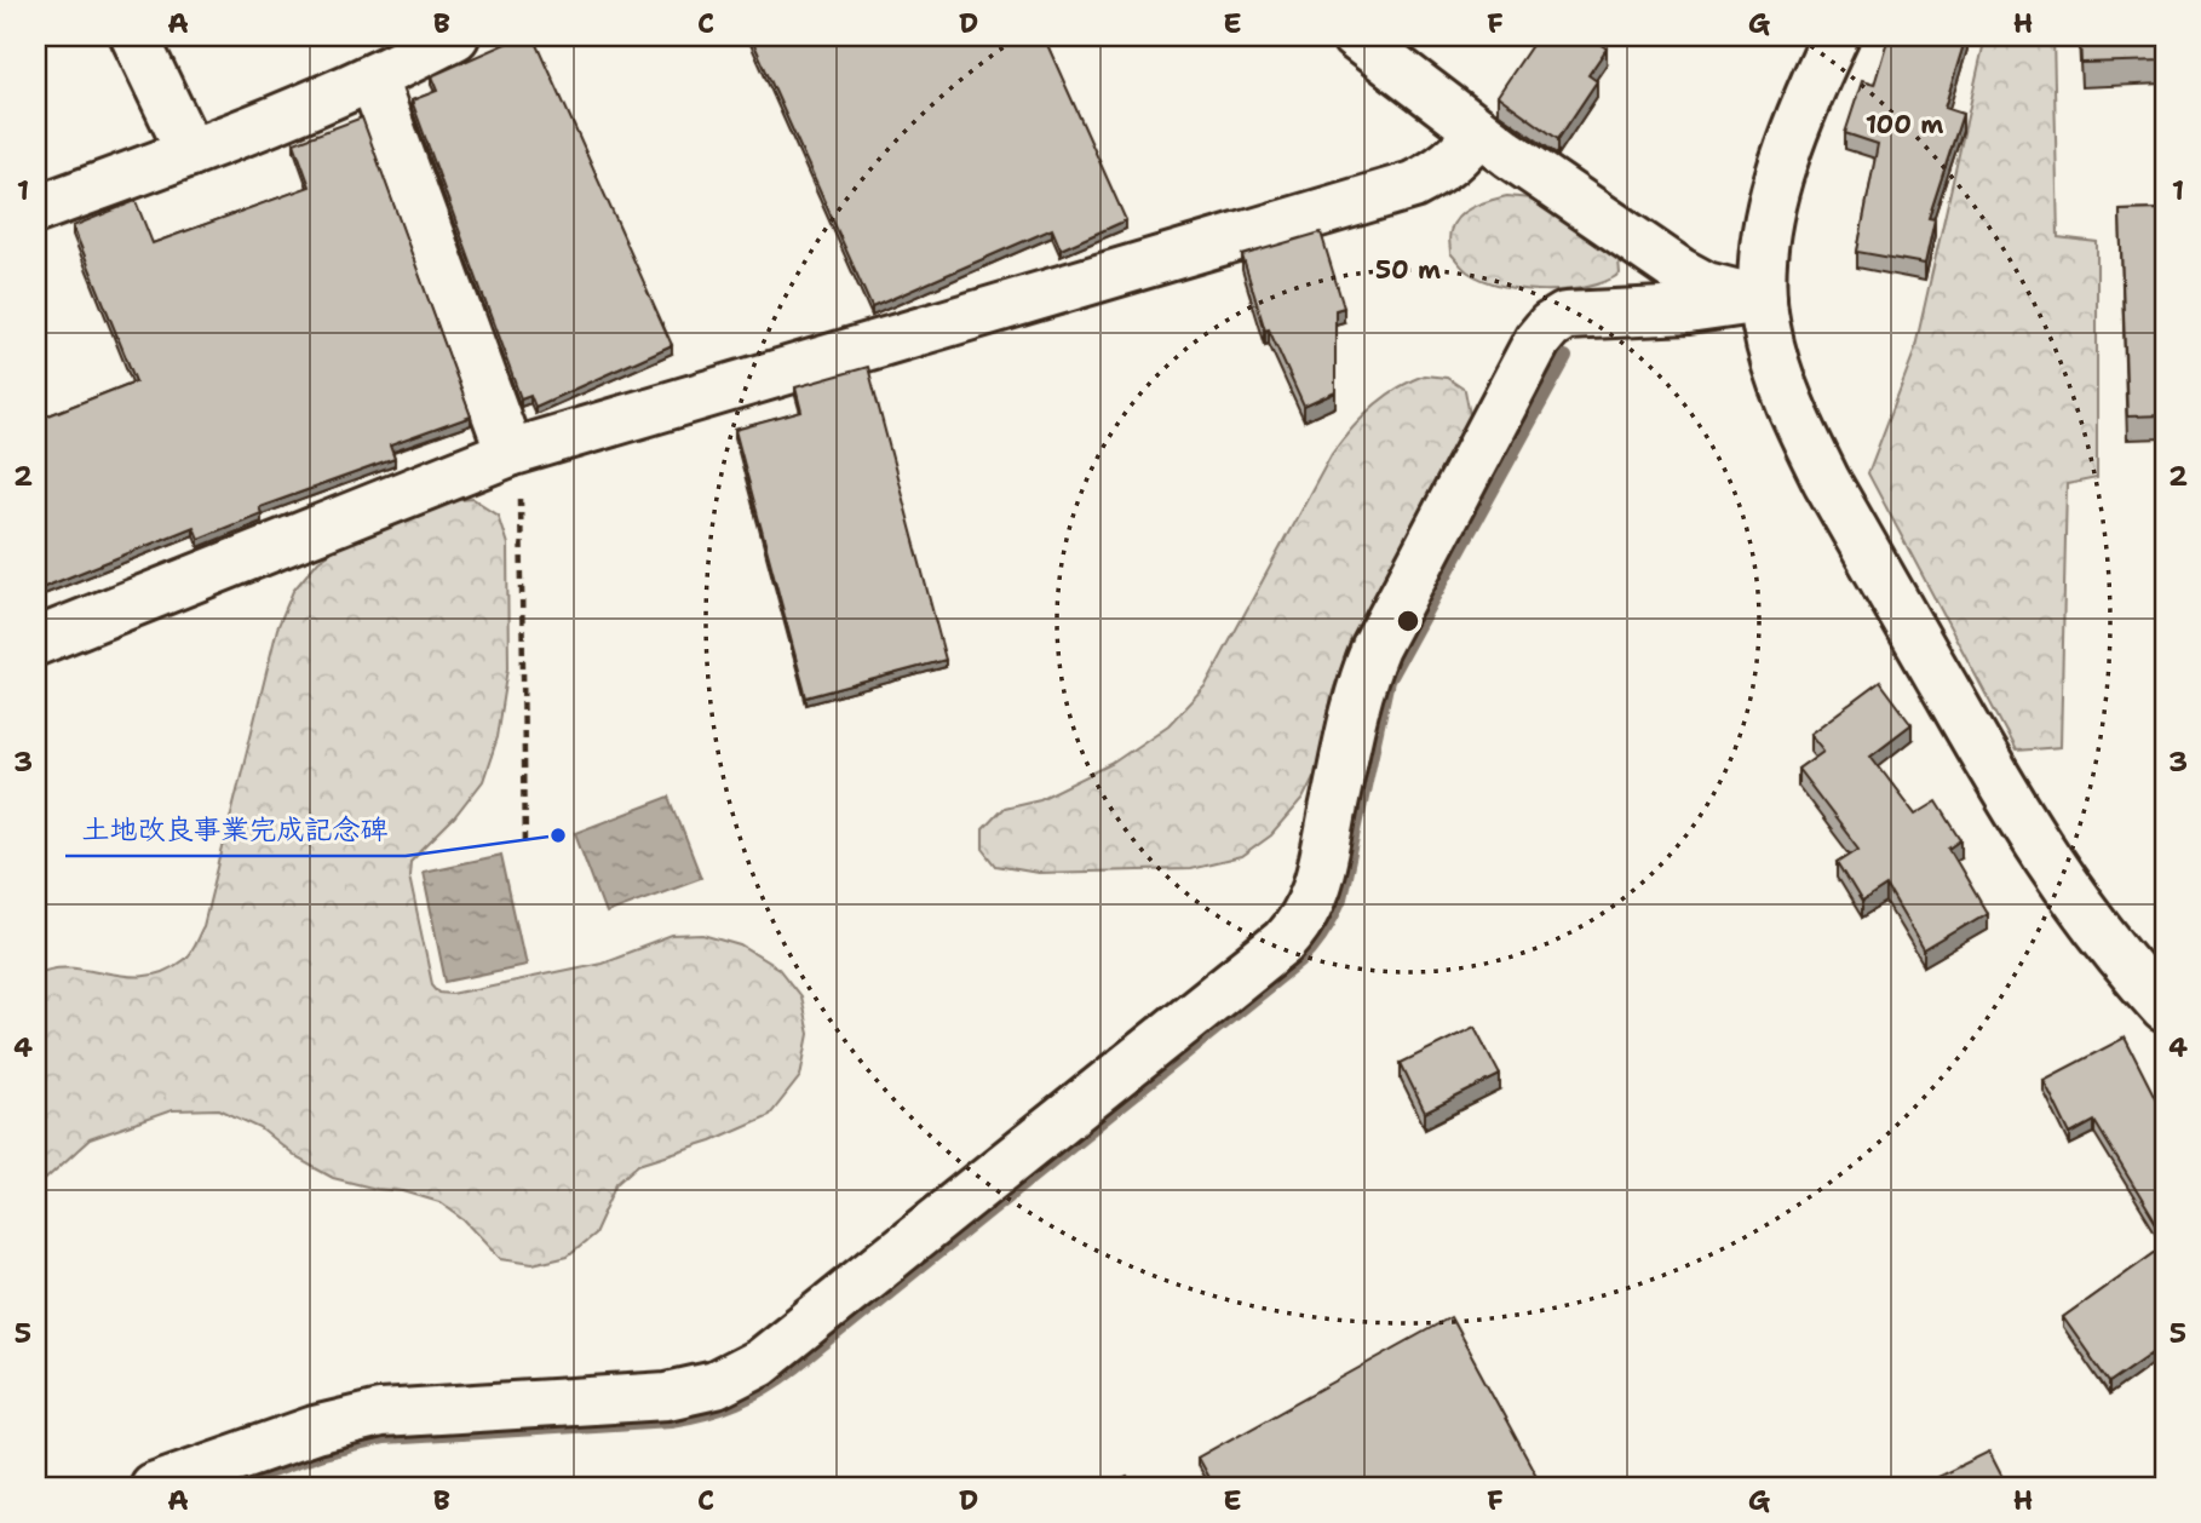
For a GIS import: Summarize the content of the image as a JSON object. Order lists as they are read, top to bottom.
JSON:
{
  "places": ["土地改良事業完成記念碑"],
  "grid": {
    "columns": [
      "A",
      "B",
      "C",
      "D",
      "E",
      "F",
      "G",
      "H"
    ],
    "rows": [
      "1",
      "2",
      "3",
      "4",
      "5"
    ]
  },
  "rings": ["100 m", "50 m"]
}
